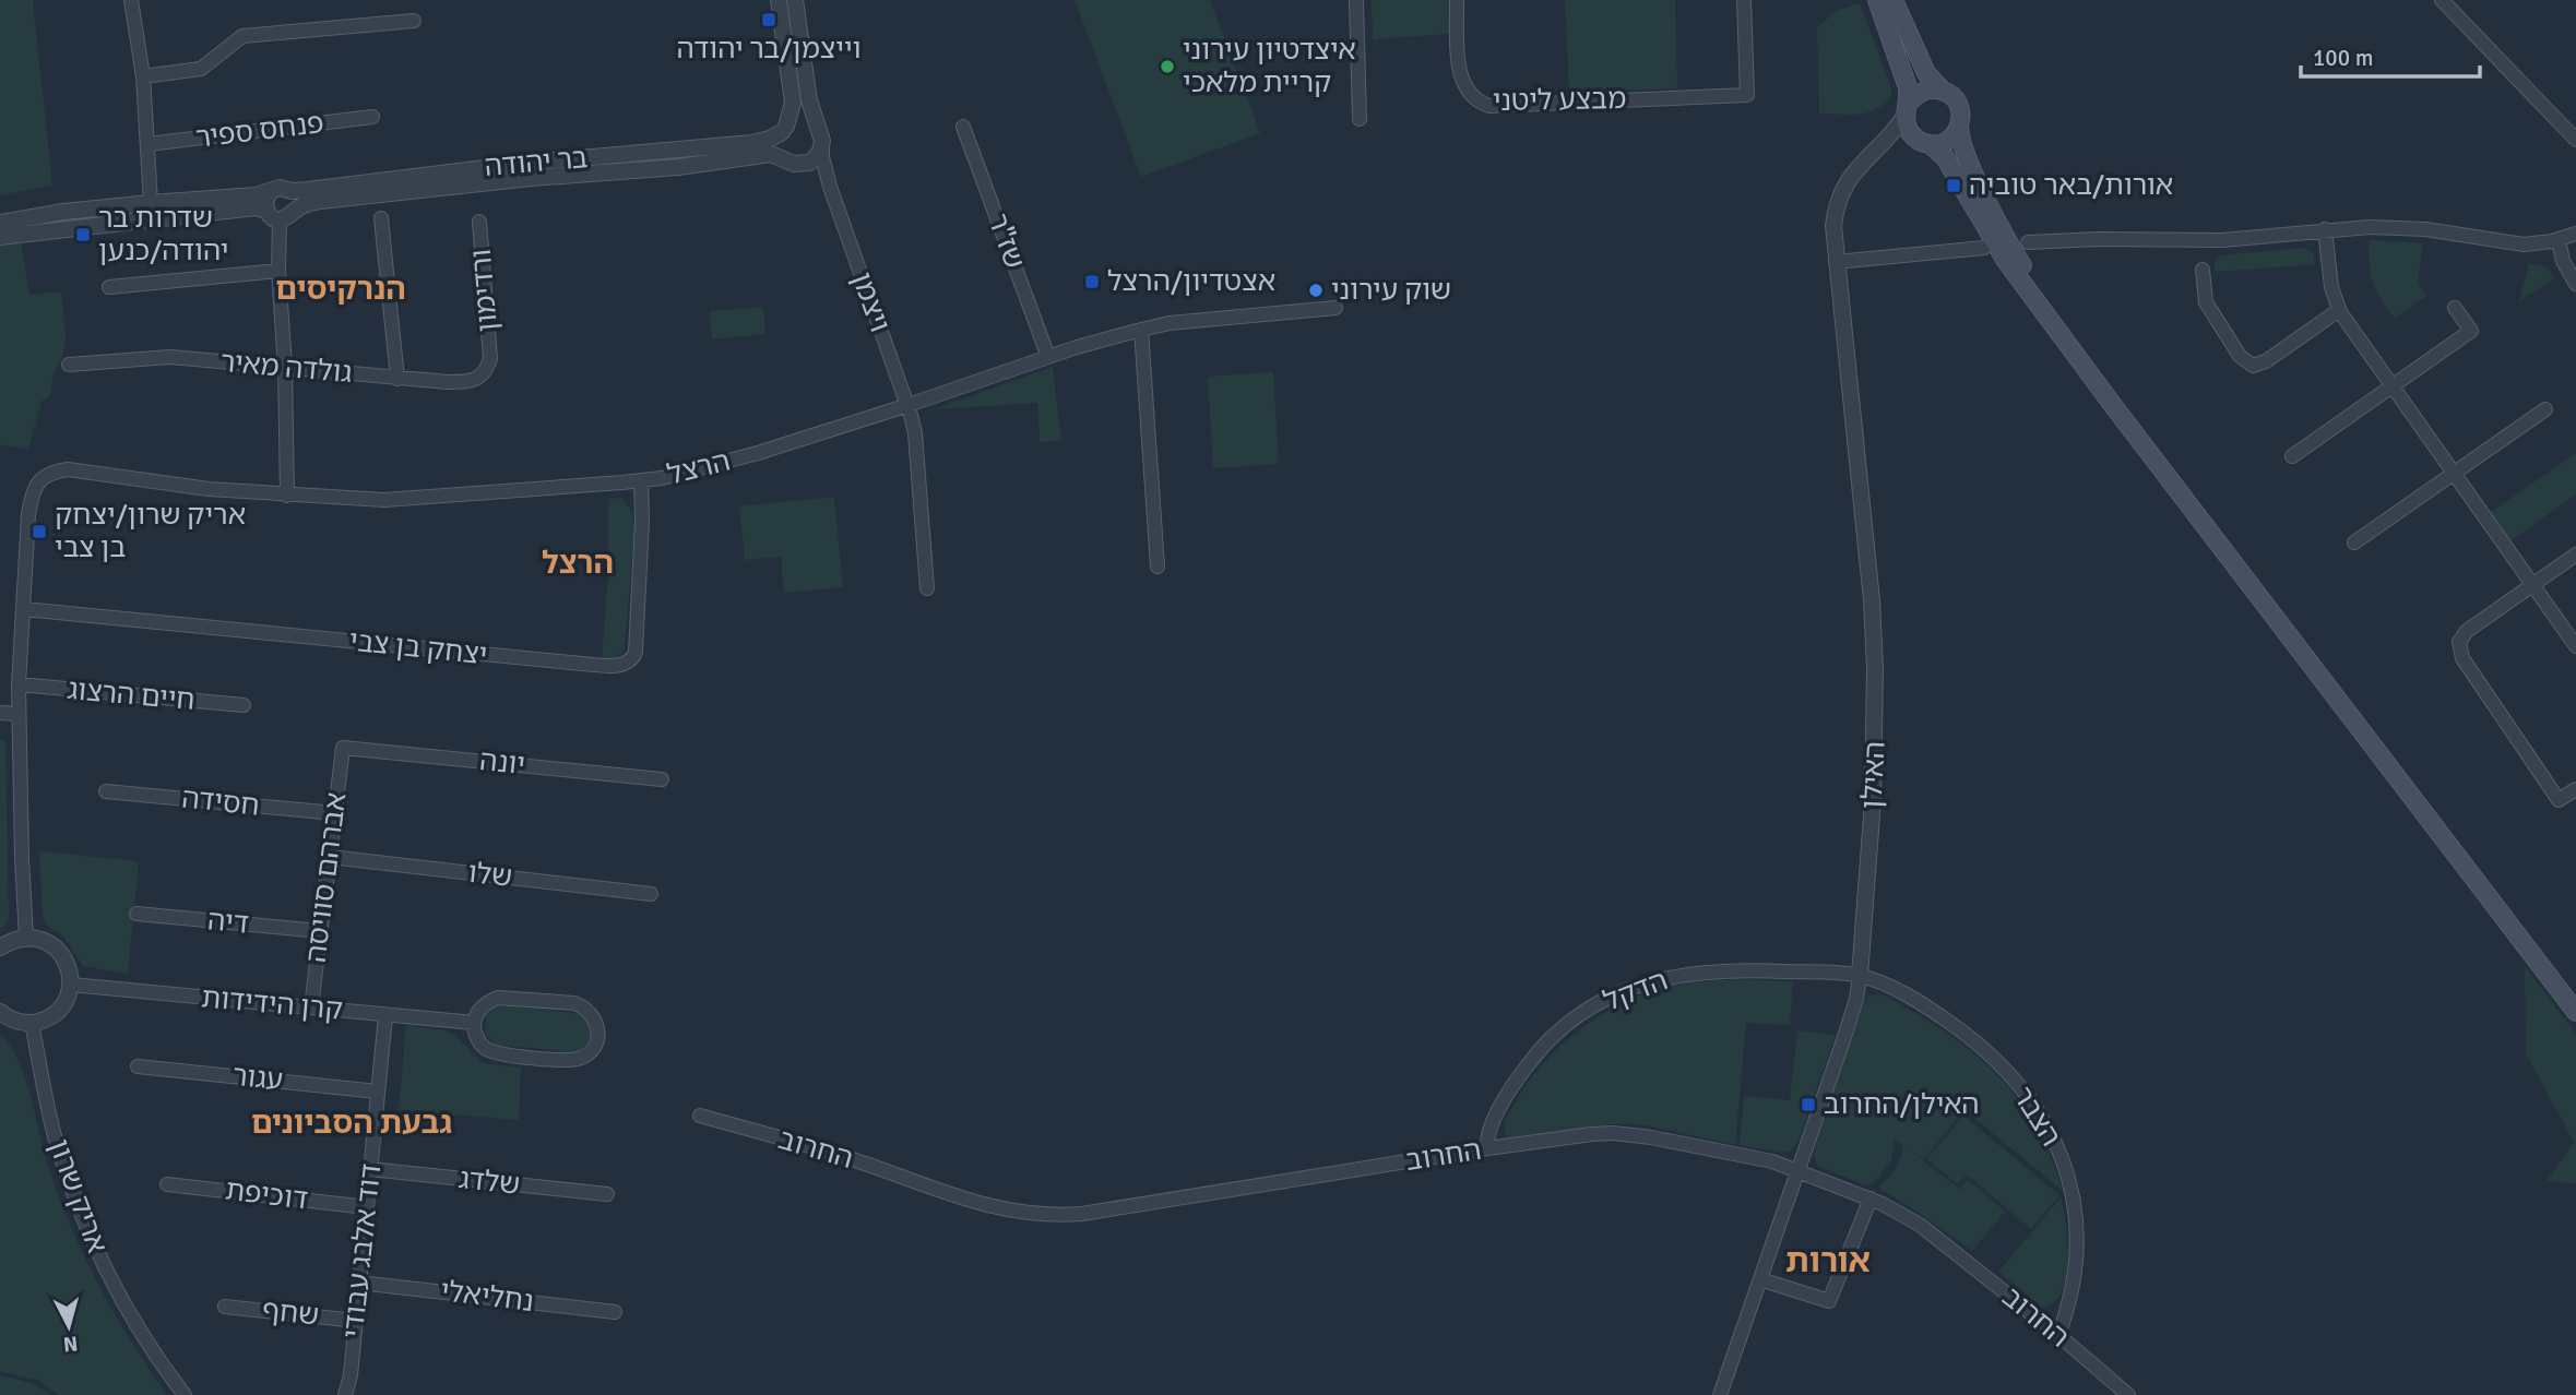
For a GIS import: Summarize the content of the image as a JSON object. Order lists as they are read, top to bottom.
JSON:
{
  "streets": {
    "street": [
      "מבצע ליטני",
      "פנחס ספיר",
      "בר יהודה",
      "שז\"ר",
      "ורדימון",
      "ויצמן",
      "גולדה מאיר",
      "הרצל",
      "יצחק בן צבי",
      "חיים הרצוג",
      "יונה",
      "האילן",
      "חסידה",
      "שלו",
      "אברהם סוויסה",
      "דיה",
      "הדקל",
      "קרן הידידות",
      "עגור",
      "הצבר",
      "החרוב",
      "שלדג",
      "דוכיפת",
      "אריק שרון",
      "דוד אלבג עבודי",
      "נחליאלי",
      "שחף"
    ]
  },
  "crossings": [
    ["בר יהודה", "ויצמן"],
    ["שז\"ר", "הרצל"],
    ["ורדימון", "גולדה מאיר"],
    ["ויצמן", "הרצל"],
    ["הרצל", "יצחק בן צבי"],
    ["יונה", "אברהם סוויסה"],
    ["האילן", "הדקל"],
    ["האילן", "הצבר"],
    ["האילן", "החרוב"],
    ["חסידה", "אברהם סוויסה"],
    ["שלו", "אברהם סוויסה"],
    ["אברהם סוויסה", "דיה"],
    ["אברהם סוויסה", "קרן הידידות"],
    ["הדקל", "הצבר"],
    ["הדקל", "החרוב"],
    ["קרן הידידות", "דוד אלבג עבודי"],
    ["עגור", "דוד אלבג עבודי"],
    ["הצבר", "החרוב"],
    ["שלדג", "דוד אלבג עבודי"],
    ["דוכיפת", "דוד אלבג עבודי"],
    ["דוד אלבג עבודי", "נחליאלי"],
    ["דוד אלבג עבודי", "שחף"]
  ],
  "districts": [
    "הנרקיסים",
    "הרצל",
    "גבעת הסביונים",
    "אורות"
  ],
  "places": {
    "transit": [
      "וייצמן/בר יהודה",
      "אורות/באר טוביה",
      "שדרות בר יהודה/כנען",
      "אצטדיון/הרצל",
      "אריק שרון/יצחק בן צבי",
      "האילן/החרוב"
    ],
    "other": ["איצדטיון עירוני קריית מלאכי", "שוק עירוני"]
  },
  "scale_bar": "100 m",
  "north": "bottom"
}
